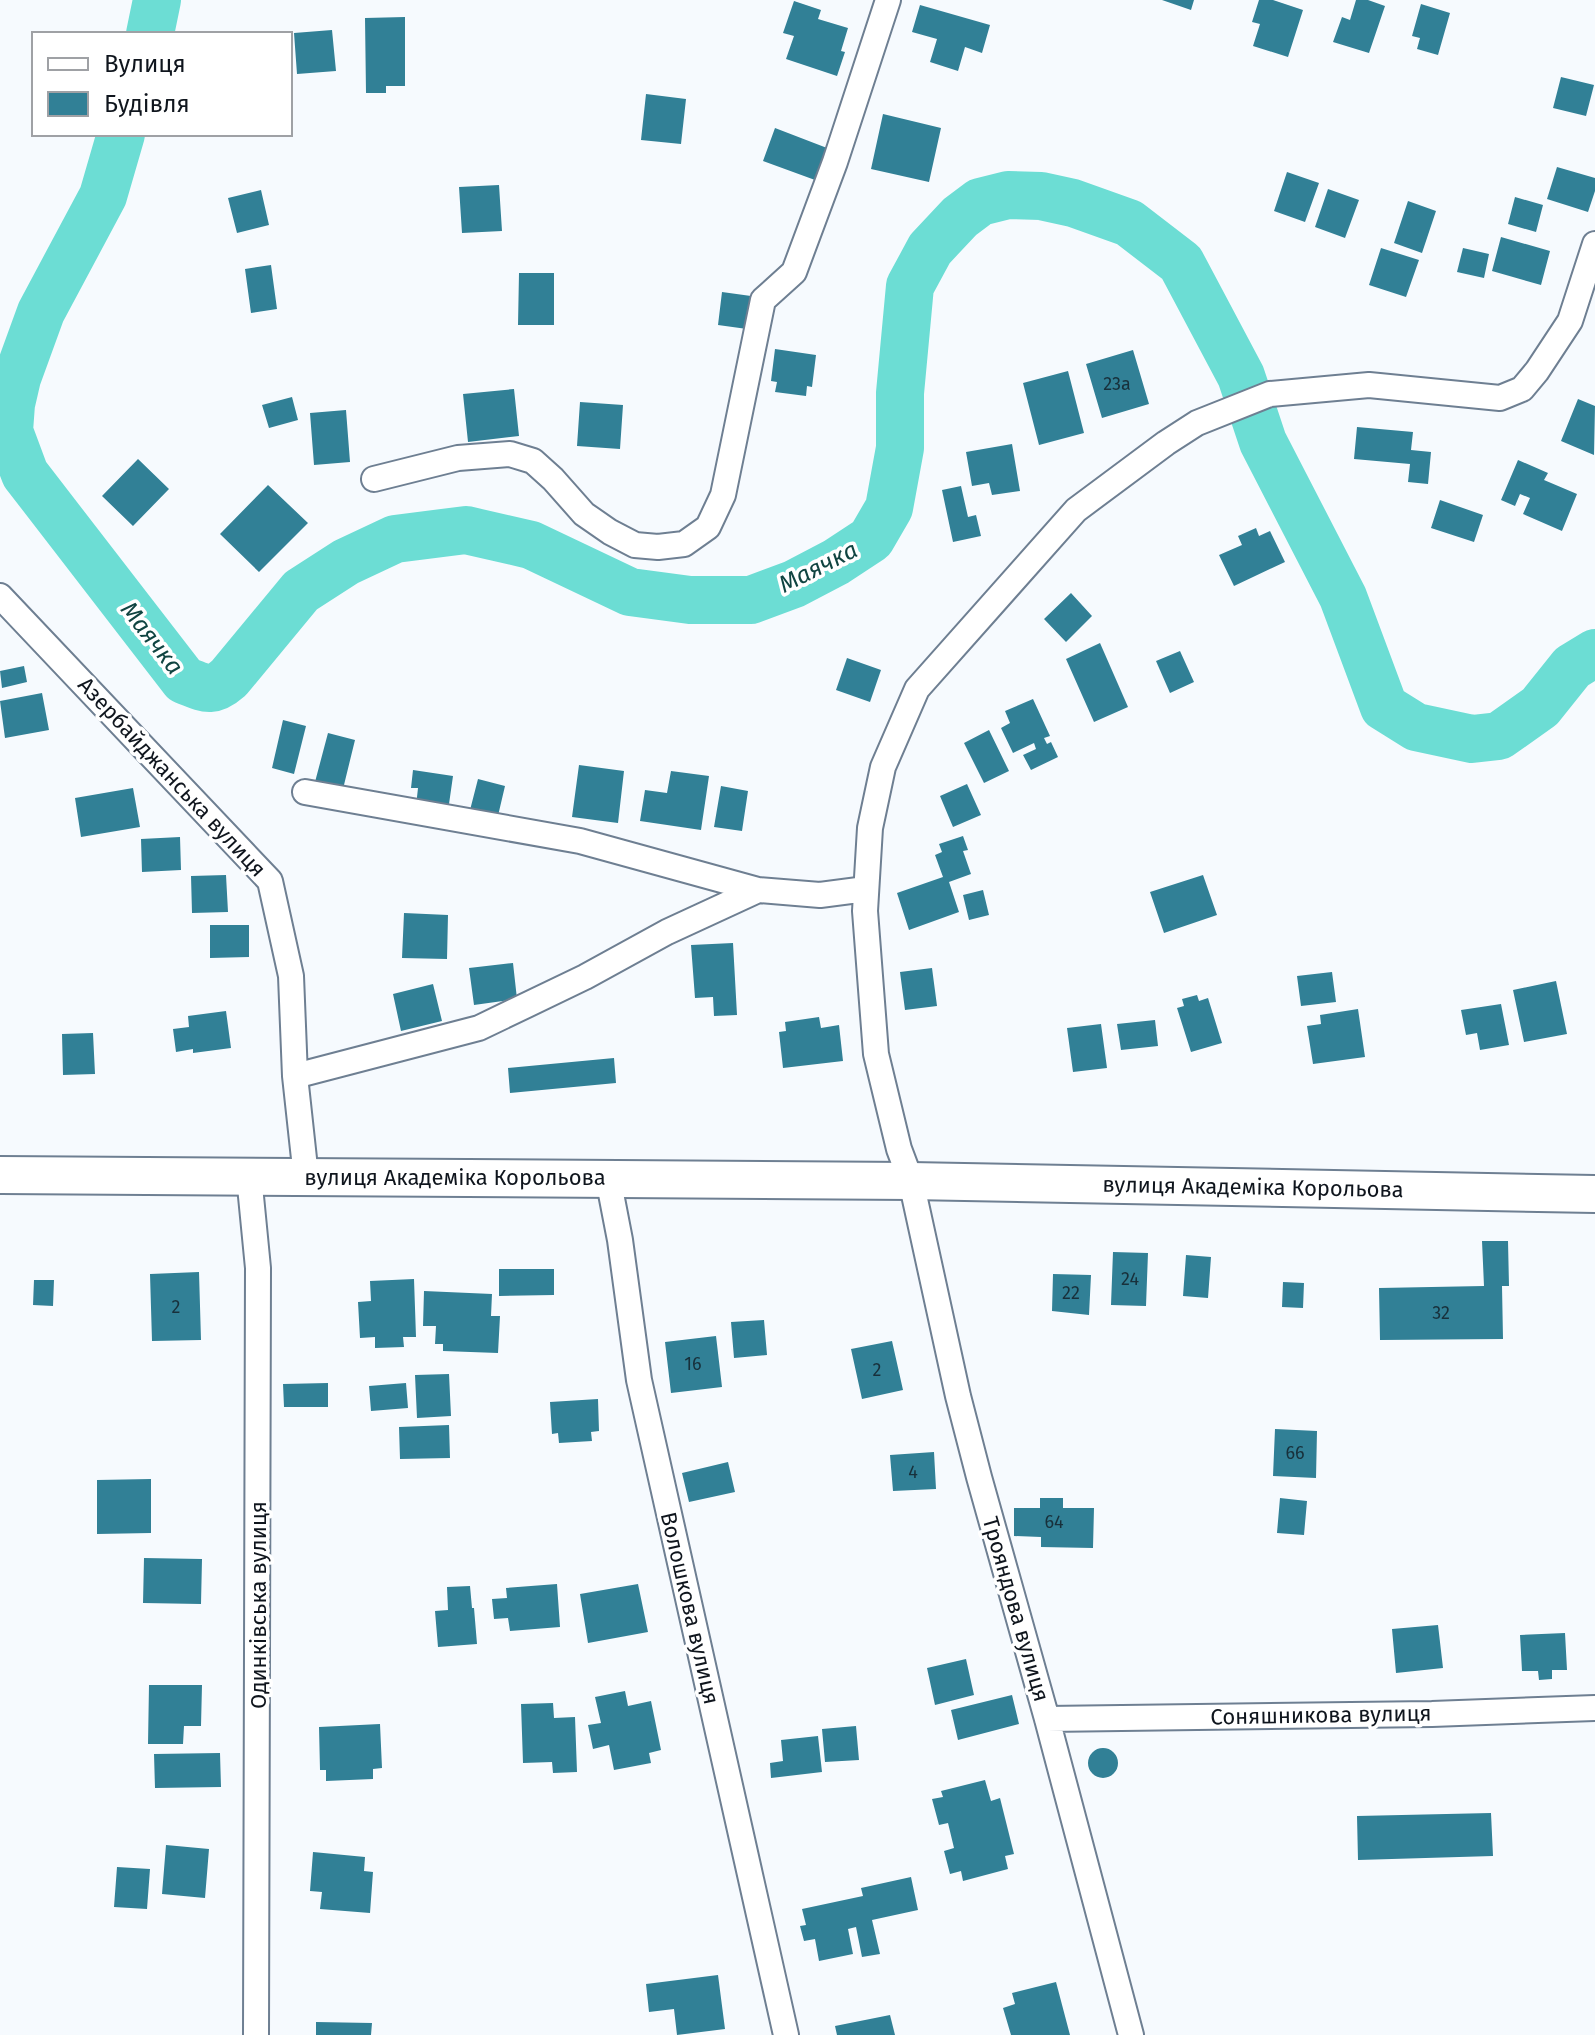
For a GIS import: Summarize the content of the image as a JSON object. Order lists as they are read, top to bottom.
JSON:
{
  "streets": {
    "main road": ["вулиця Академіка Корольова"],
    "street": [
      "Азербайджанська вулиця",
      "Одинківська вулиця",
      "Волошкова вулиця",
      "Трояндова вулиця",
      "Соняшникова вулиця"
    ]
  },
  "crossings": [
    ["Азербайджанська вулиця", "вулиця Академіка Корольова"],
    ["вулиця Академіка Корольова", "Одинківська вулиця"],
    ["вулиця Академіка Корольова", "Волошкова вулиця"],
    ["вулиця Академіка Корольова", "Трояндова вулиця"],
    ["Трояндова вулиця", "Соняшникова вулиця"]
  ],
  "water": ["Маячка"],
  "house_numbers": [
    "23а",
    "24",
    "22",
    "2",
    "32",
    "16",
    "2",
    "66",
    "4",
    "64"
  ],
  "legend": ["Вулиця", "Будівля"]
}
